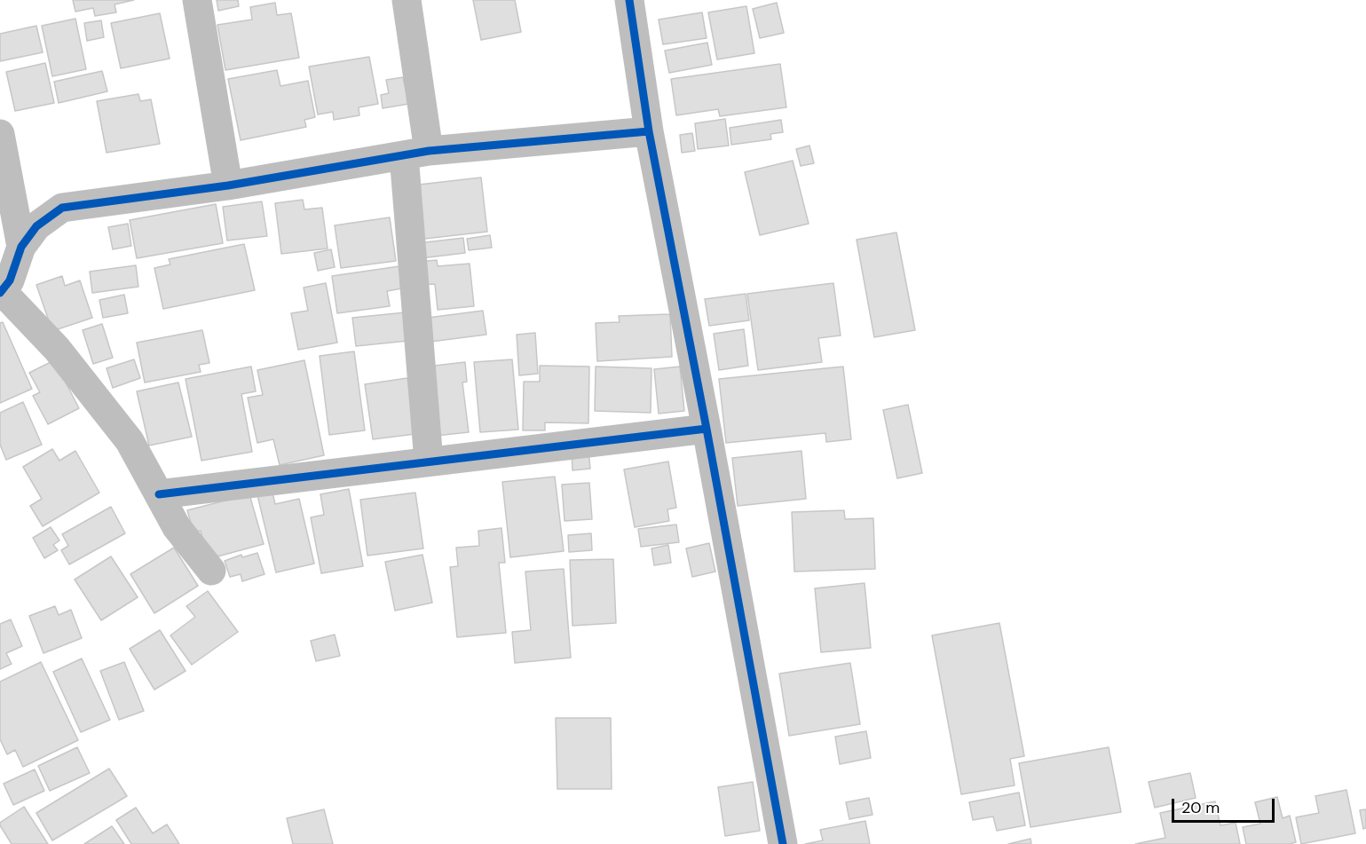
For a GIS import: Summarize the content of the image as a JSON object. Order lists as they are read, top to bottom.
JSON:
{
  "scale_bar": "20 m"
}
